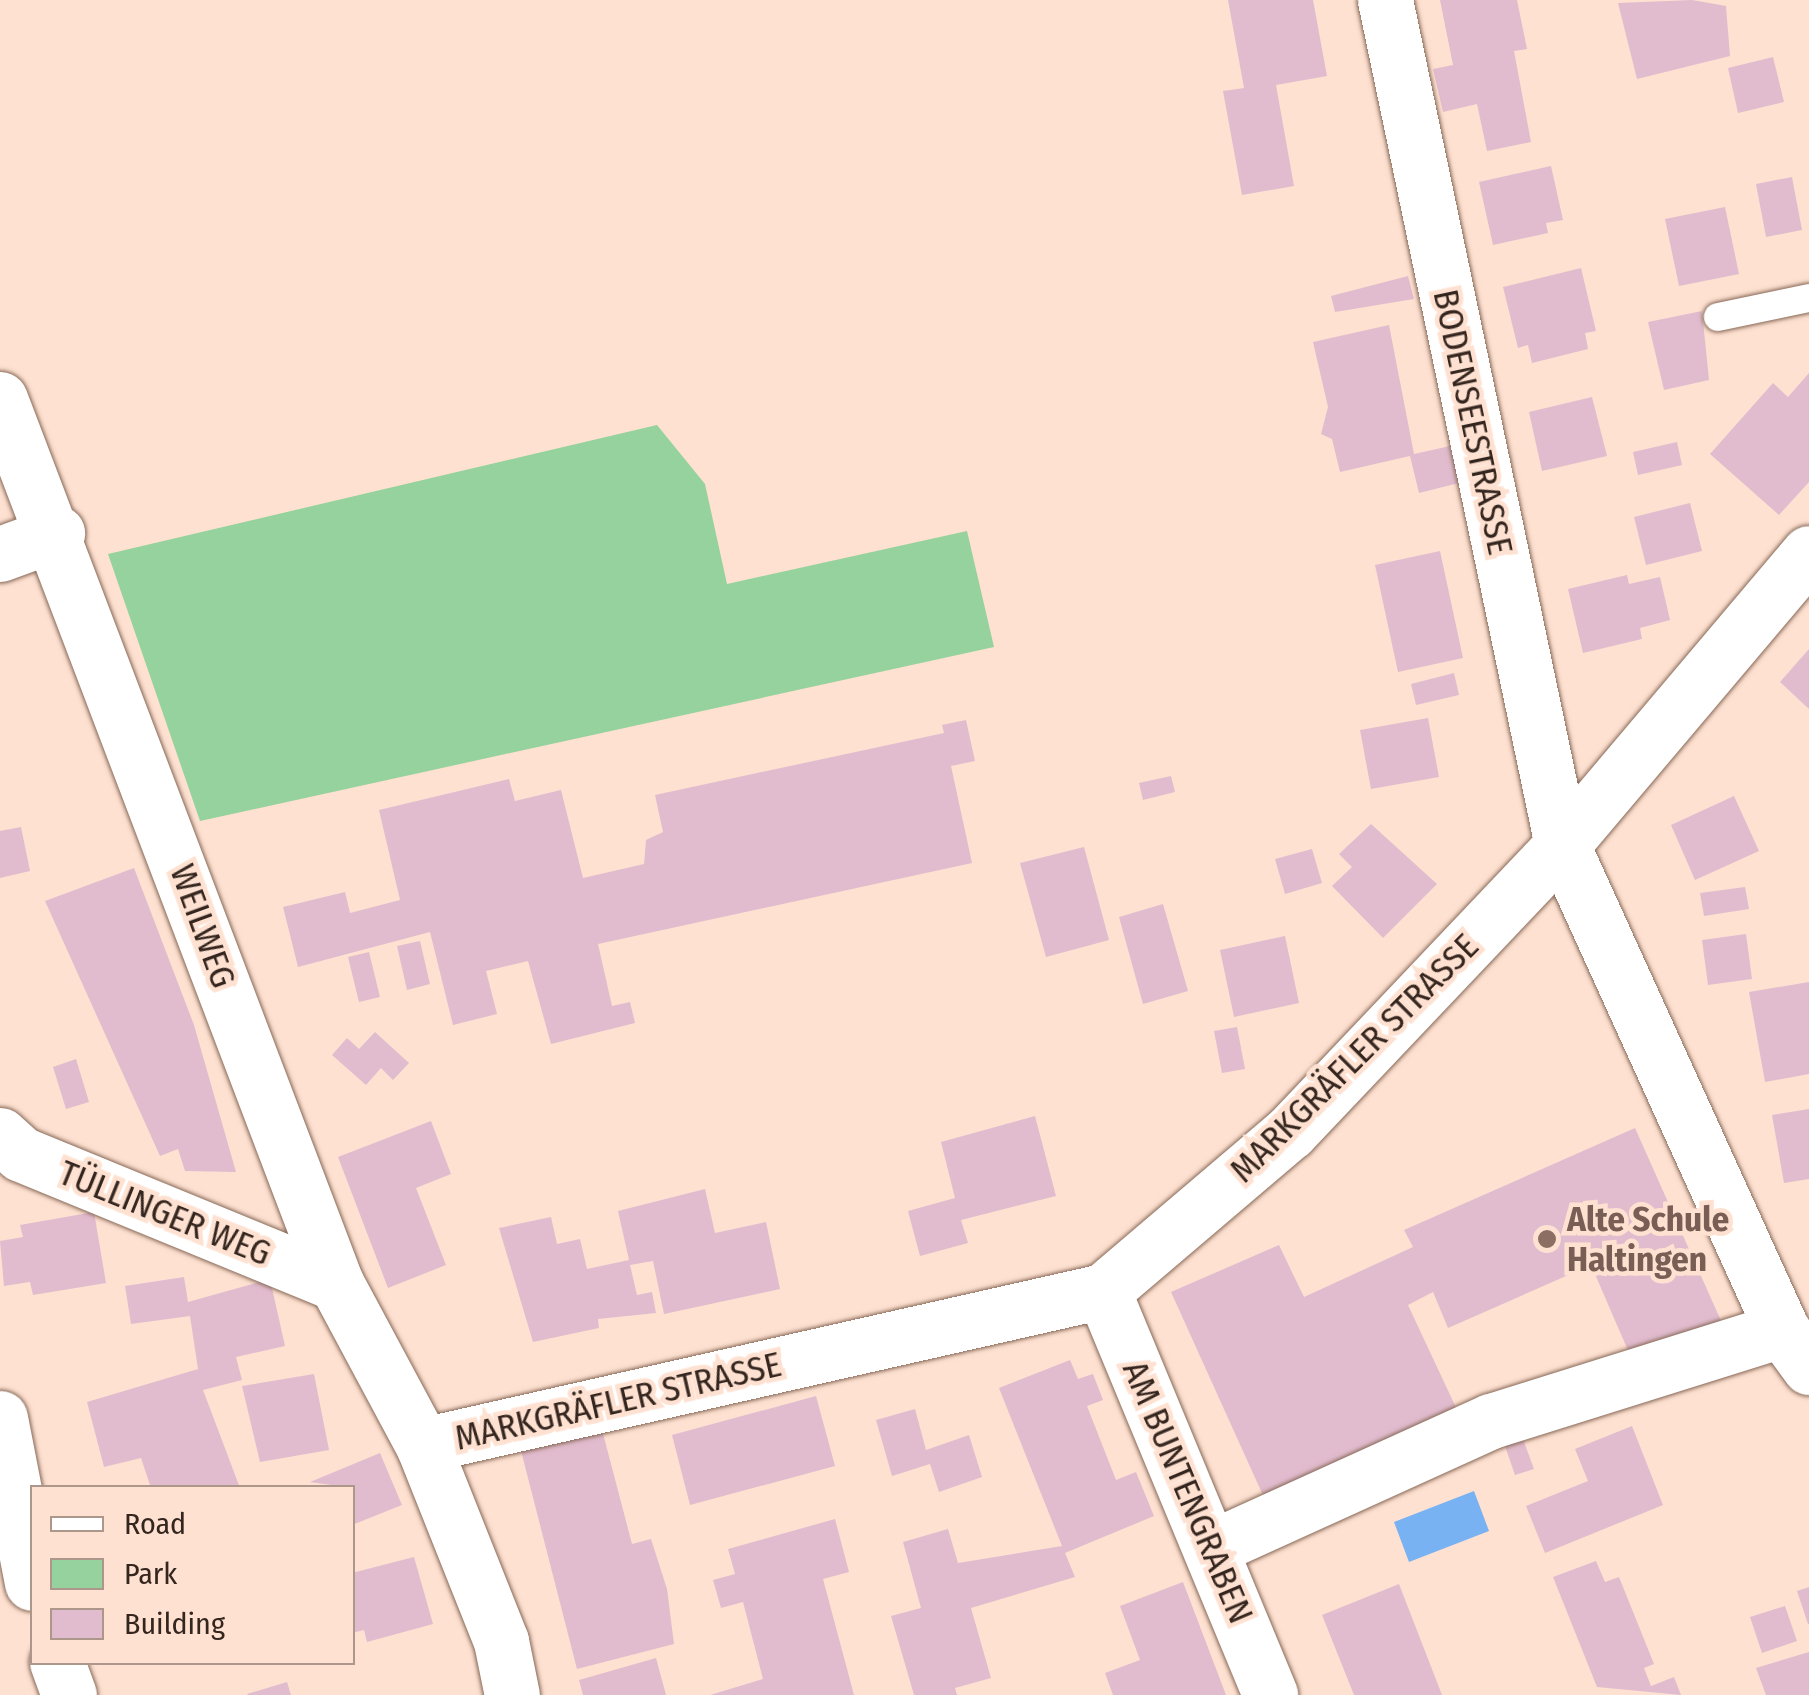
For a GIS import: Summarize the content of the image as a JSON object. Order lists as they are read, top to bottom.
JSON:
{
  "streets": {
    "street": [
      "BODENSEESTRASSE",
      "WEILWEG",
      "MARKGRÄFLER STRASSE",
      "TÜLLINGER WEG",
      "AM BUNTENGRABEN"
    ]
  },
  "crossings": [
    ["BODENSEESTRASSE", "MARKGRÄFLER STRASSE"],
    ["WEILWEG", "MARKGRÄFLER STRASSE"],
    ["WEILWEG", "TÜLLINGER WEG"],
    ["MARKGRÄFLER STRASSE", "AM BUNTENGRABEN"]
  ],
  "places": ["Alte Schule Haltingen"],
  "legend": ["Road", "Park", "Building"]
}
